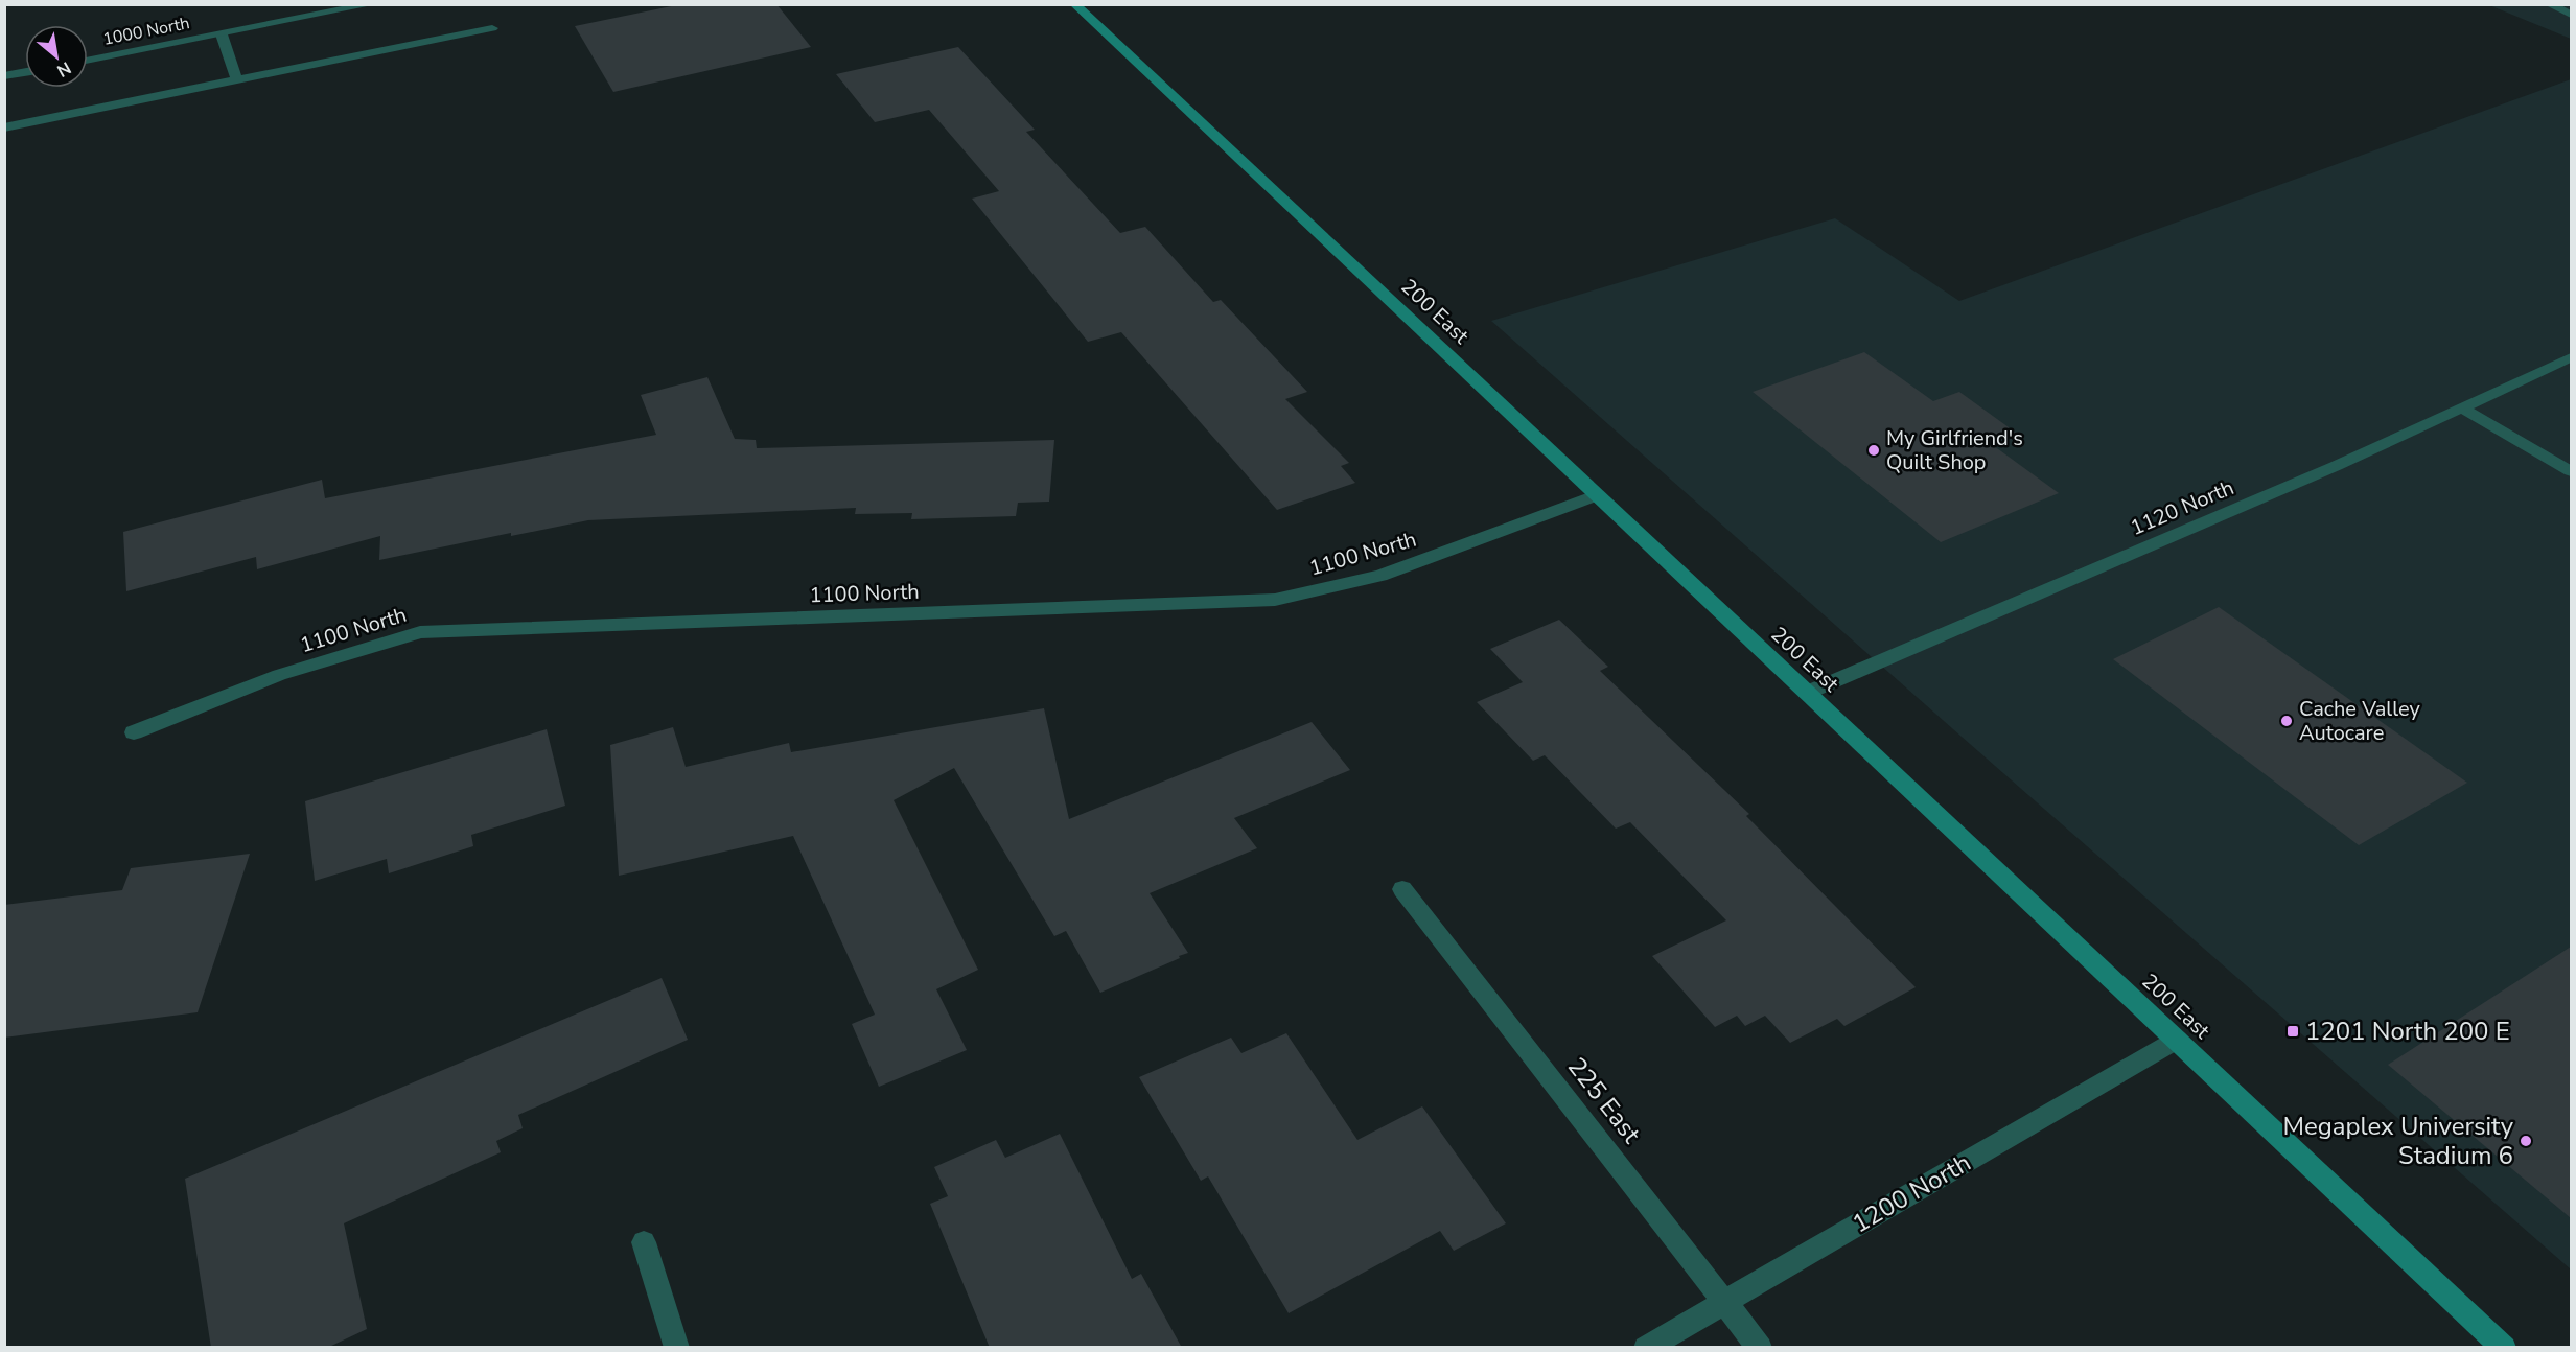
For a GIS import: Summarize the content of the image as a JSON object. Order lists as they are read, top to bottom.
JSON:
{
  "streets": {
    "main road": ["200 East"],
    "street": [
      "1000 North",
      "1120 North",
      "1100 North",
      "225 East",
      "1200 North"
    ]
  },
  "crossings": [
    ["200 East", "1120 North"],
    ["200 East", "1100 North"],
    ["200 East", "1200 North"],
    ["225 East", "1200 North"]
  ],
  "places": {
    "other": ["My Girlfriend's Quilt Shop", "Cache Valley Autocare", "Megaplex University Stadium 6"],
    "transit": ["1201 North 200 E"]
  },
  "north": "bottom right"
}
